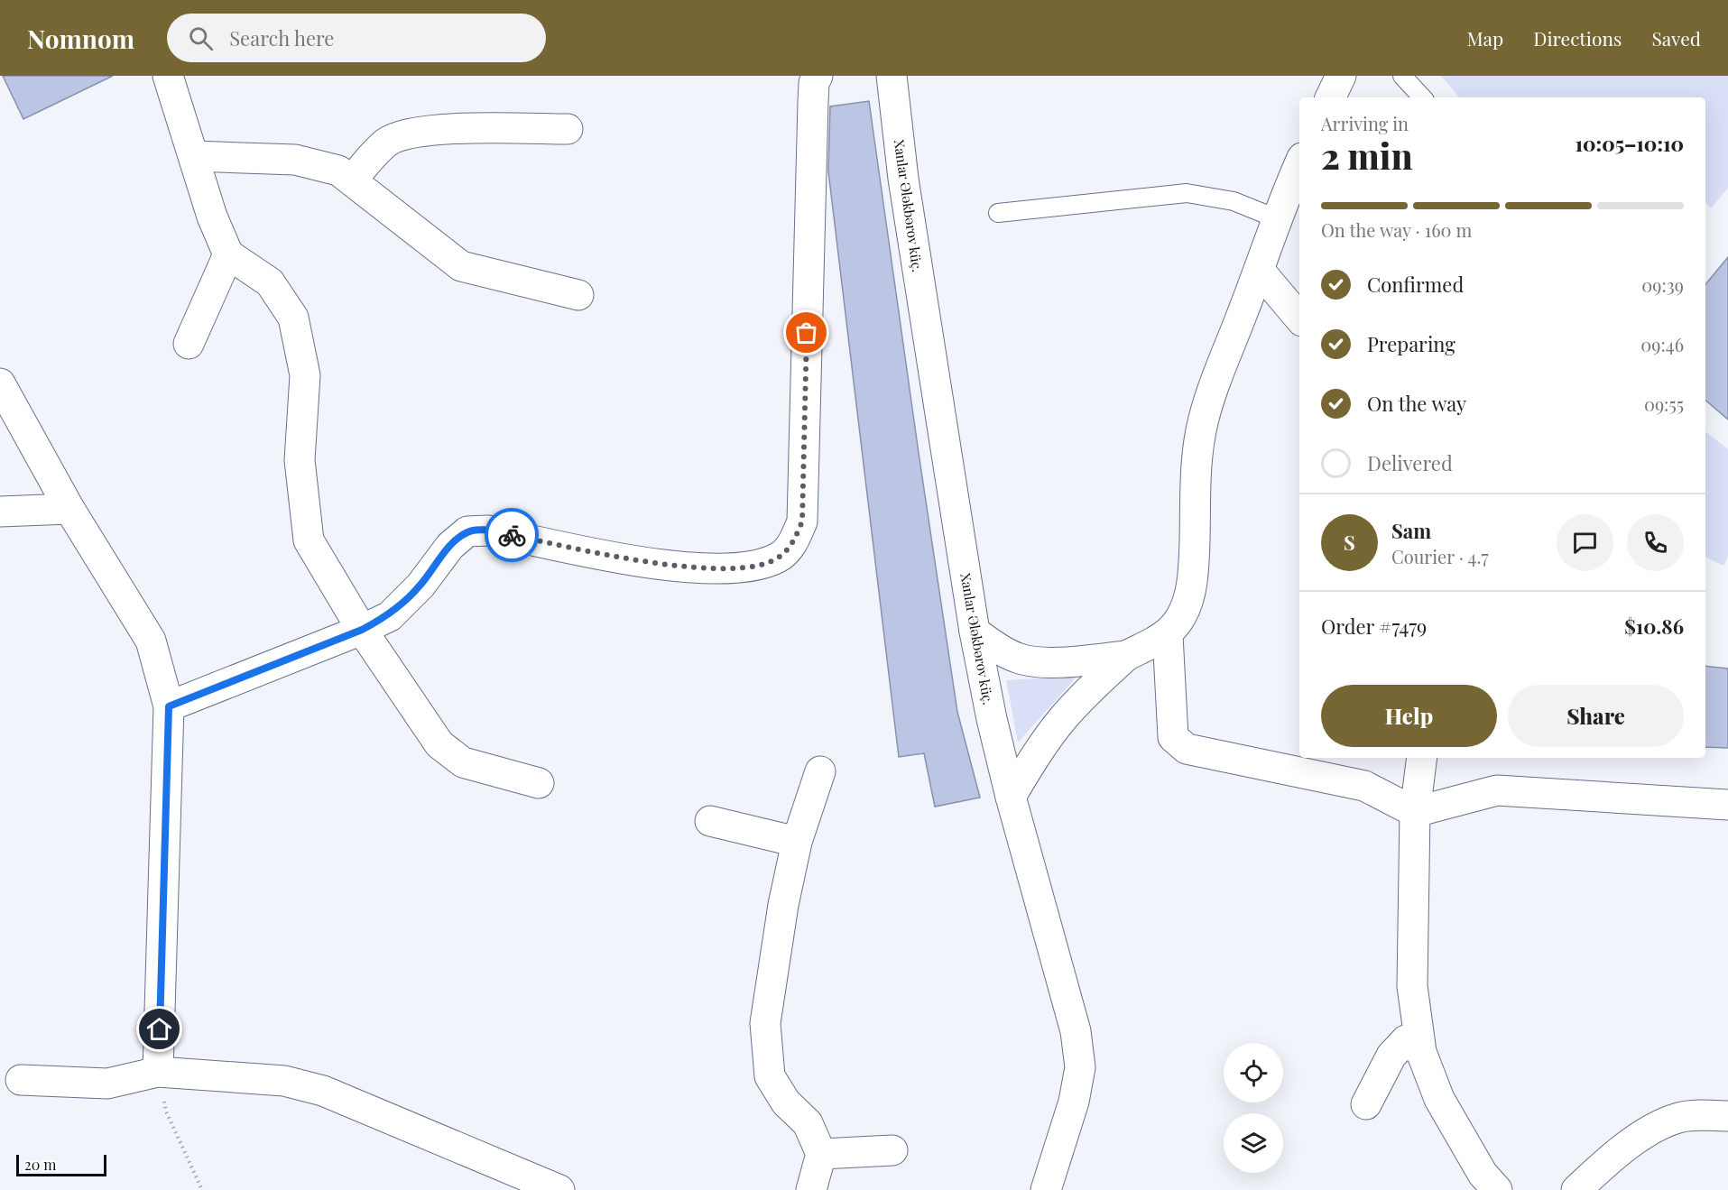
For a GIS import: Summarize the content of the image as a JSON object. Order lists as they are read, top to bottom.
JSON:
{
  "streets": {
    "street": ["Xanlar Ələkbərov küç."]
  },
  "scale_bar": "20 m",
  "page": {
    "header": "Nomnom",
    "search": "Search here",
    "nav": ["Map", "Directions", "Saved"],
    "heading": ["2 min", "Arriving in", "10:05–10:10"],
    "panel": [
      "Sam",
      "Courier · 4.7",
      "Order #7479",
      "$10.86"
    ],
    "bar": "On the way · 160 m",
    "list": [
      ["Confirmed", "09:39"],
      ["Preparing", "09:46"],
      ["On the way", "09:55"],
      "Delivered"
    ],
    "round": "S",
    "buttons": ["Help", "Share"],
    "scale": "20 m"
  }
}
